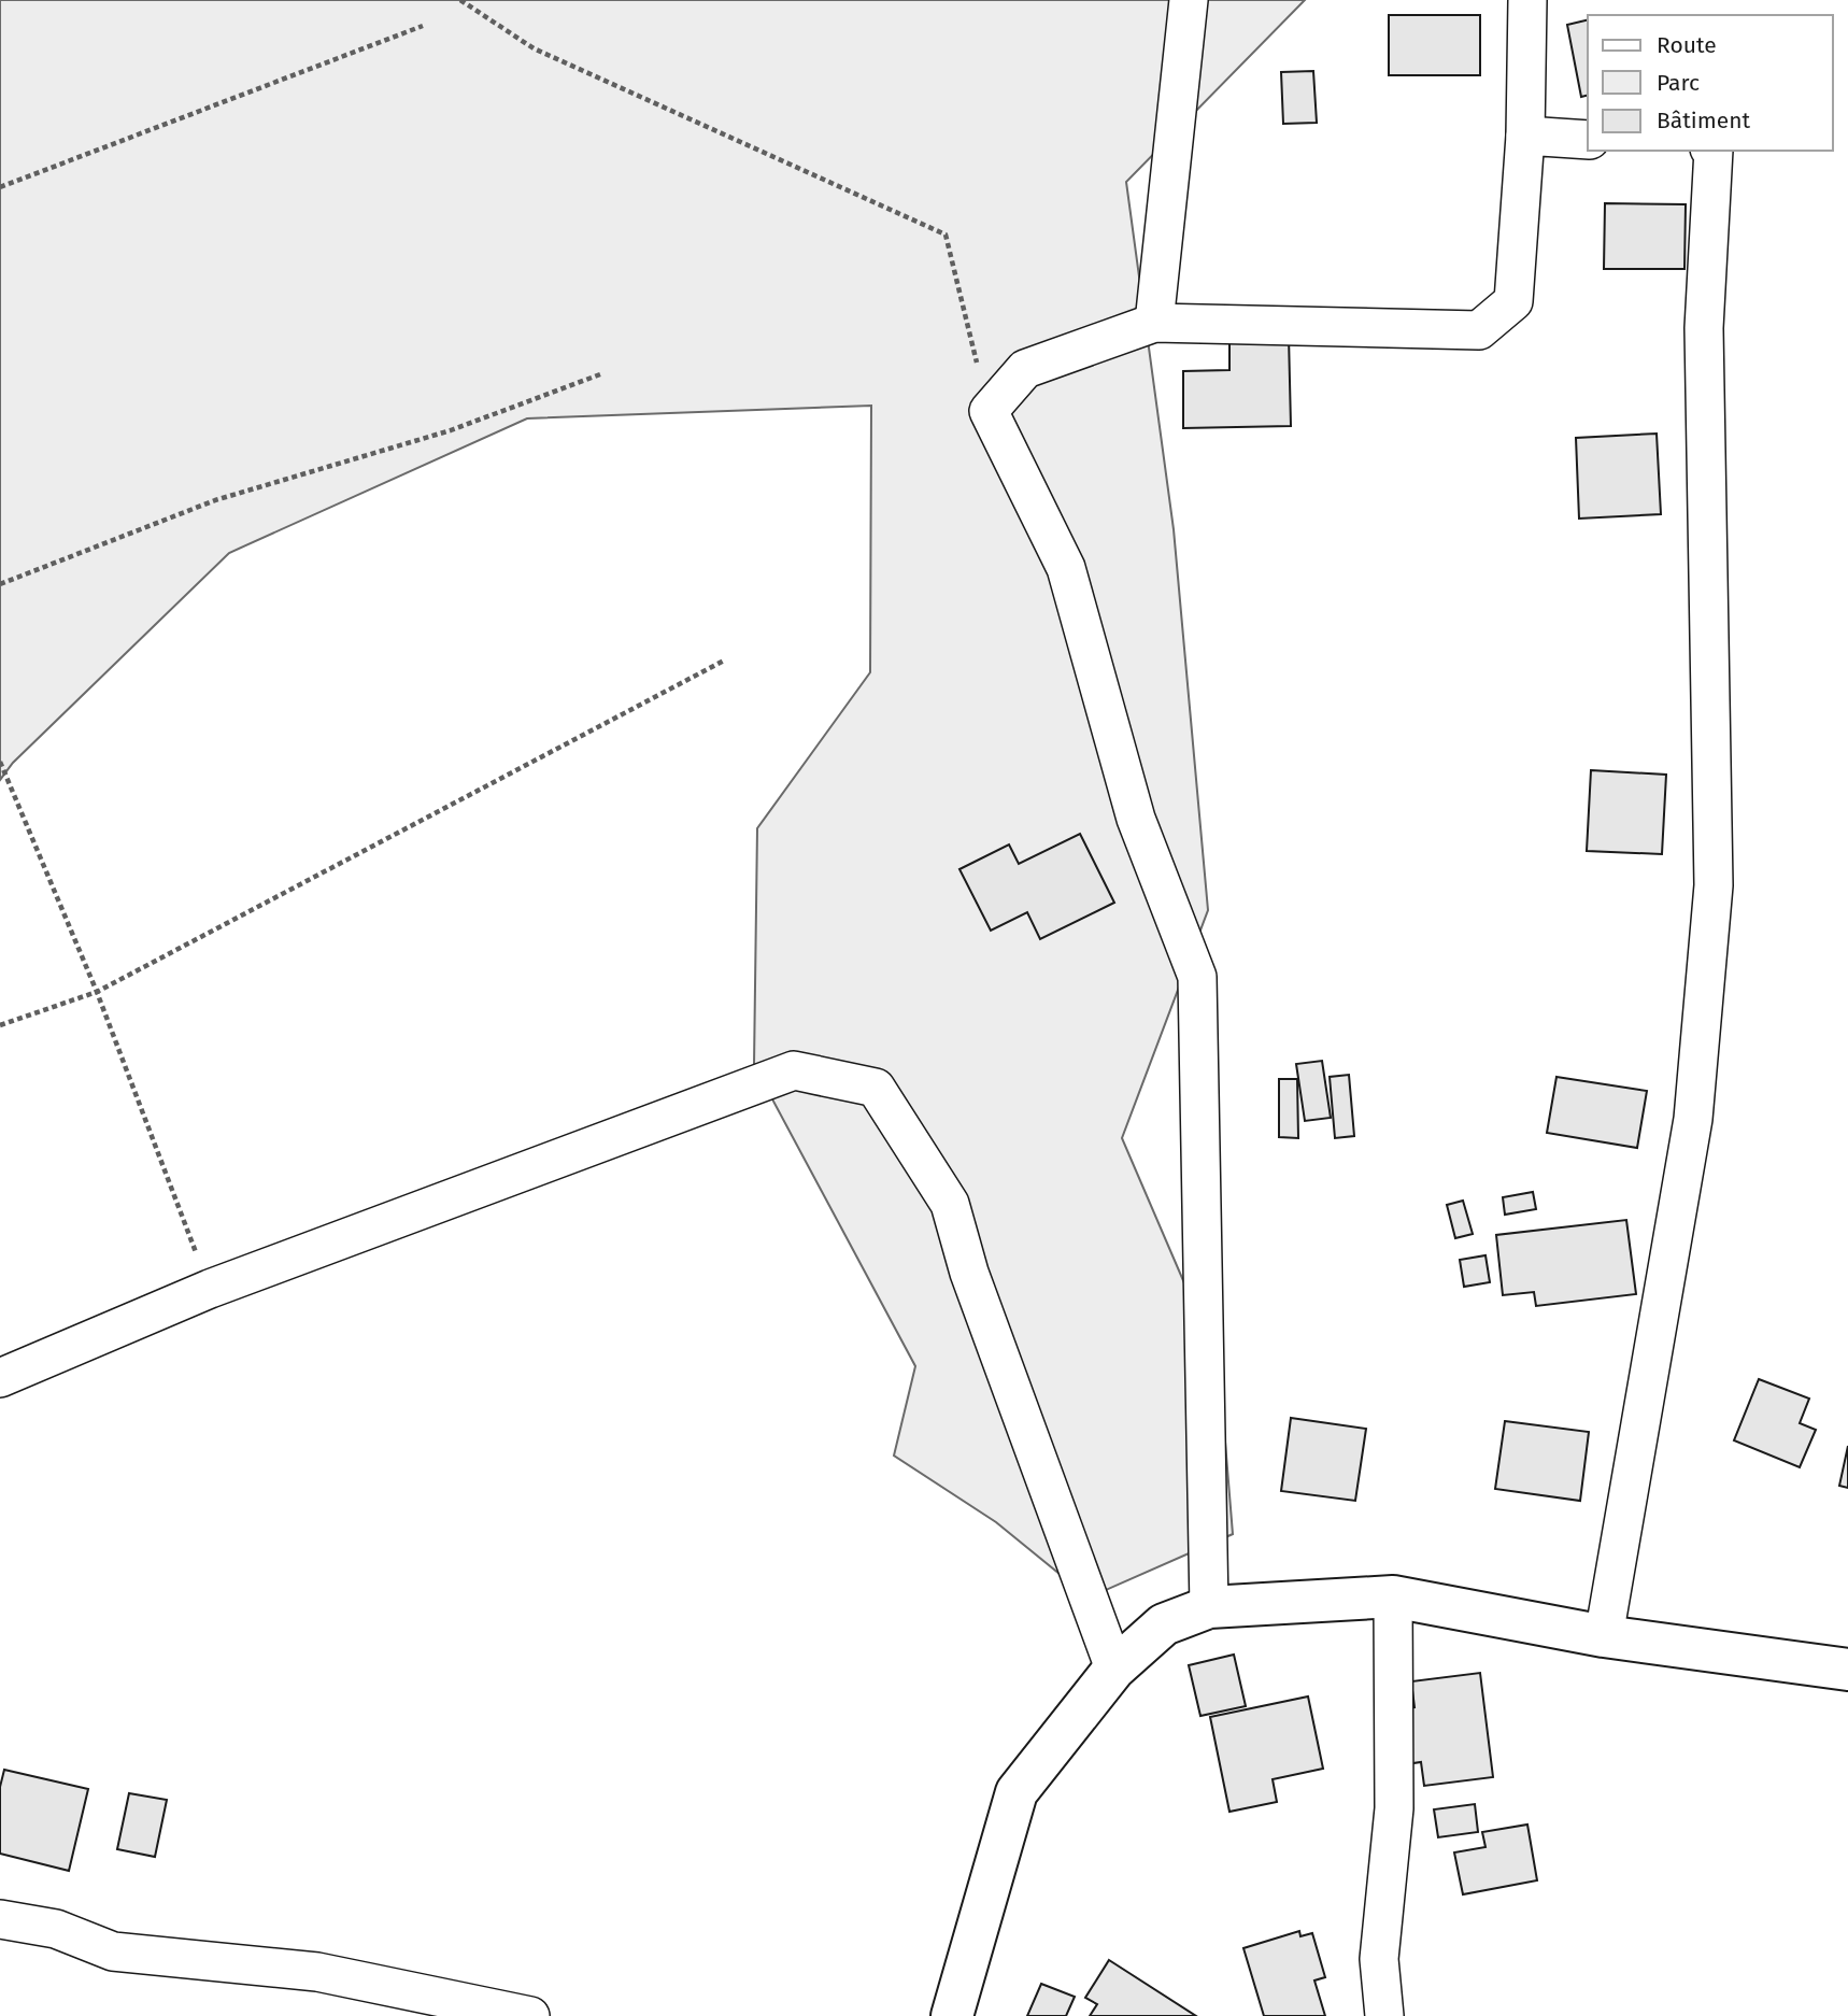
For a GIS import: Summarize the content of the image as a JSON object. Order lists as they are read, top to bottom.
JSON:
{
  "legend": ["Route", "Parc", "Bâtiment"]
}
